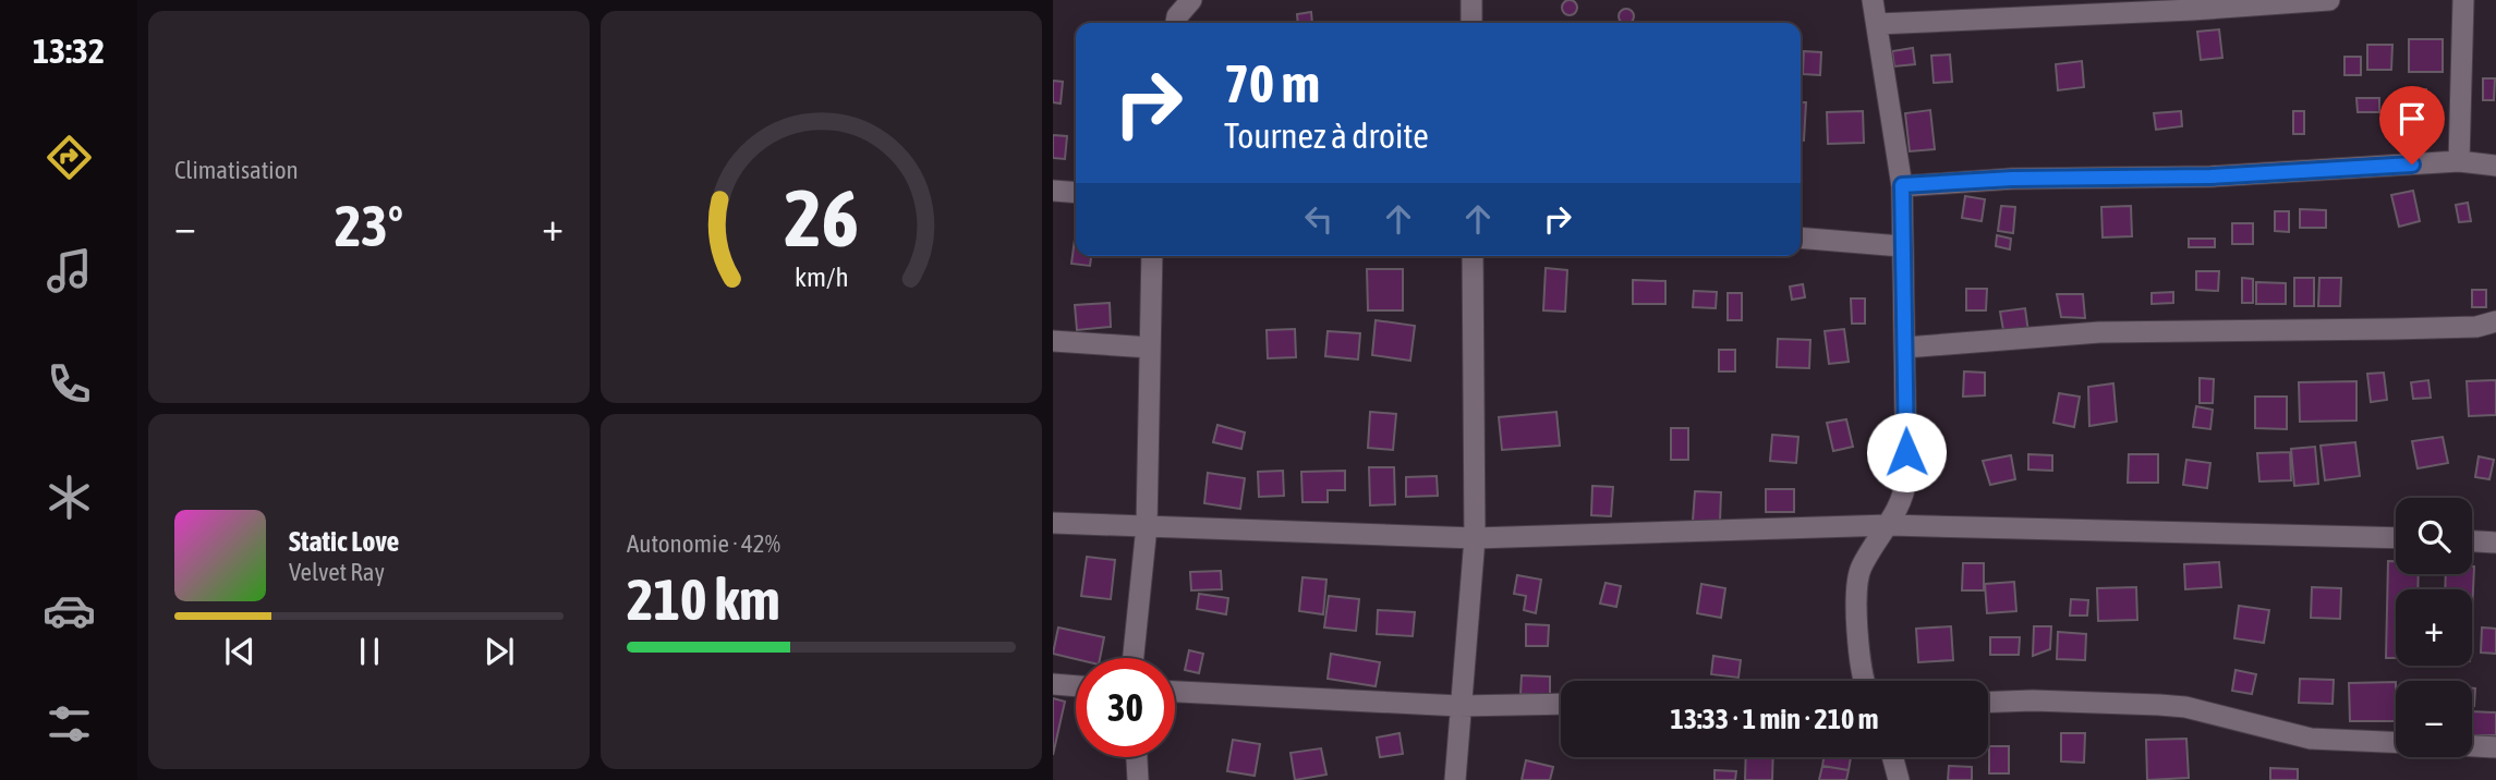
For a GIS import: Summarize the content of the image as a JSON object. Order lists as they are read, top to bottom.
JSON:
{
  "page": {
    "tabs": "13:32",
    "tile": [
      "Climatisation",
      ["Autonomie · 42%", "210 km"]
    ],
    "turn": ["70 m", "Tournez à droite"],
    "heat": ["−", "23°", "+"],
    "map_buttons": ["+", "−"],
    "song": ["Static Love", "Velvet Ray"],
    "limit": "30",
    "trip": "13:33 · 1 min · 210 m",
    "gauge": ["26", "km/h"]
  }
}
